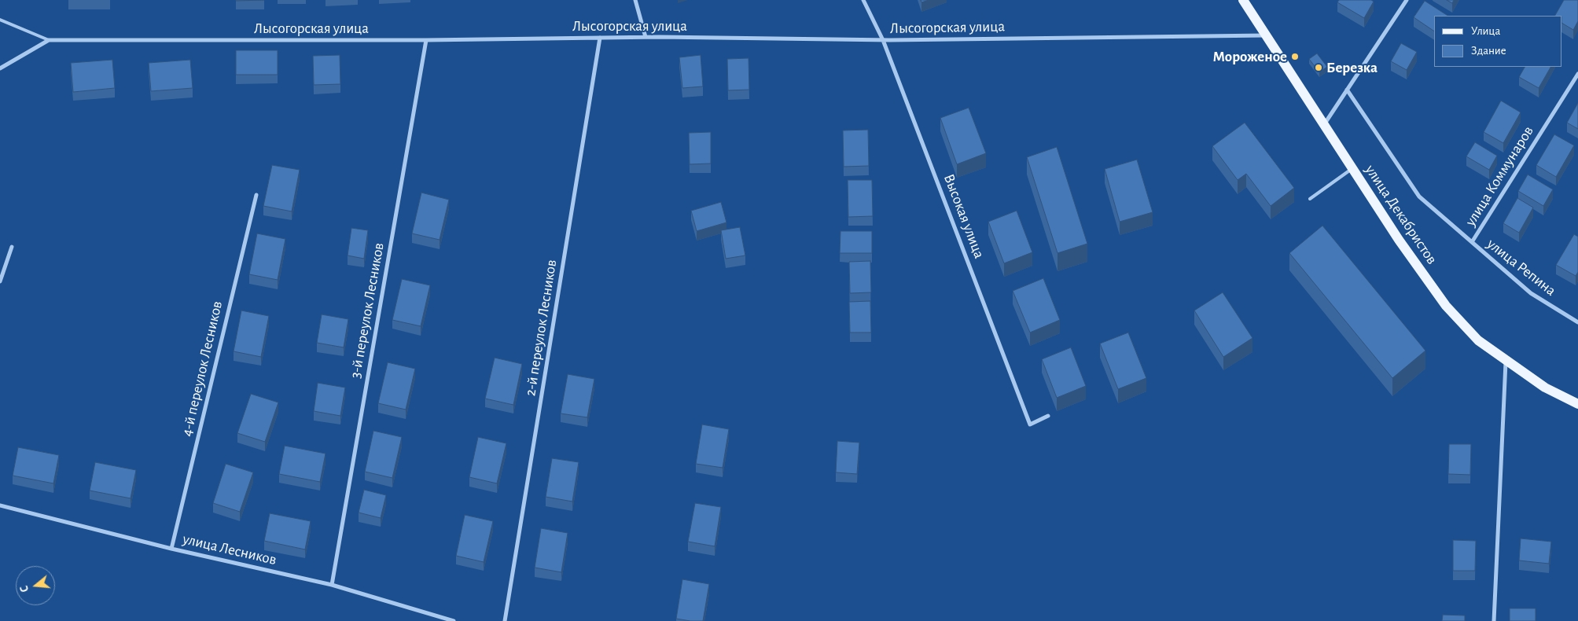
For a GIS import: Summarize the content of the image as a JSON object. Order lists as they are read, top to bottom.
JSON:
{
  "streets": {
    "main road": ["улица Декабристов"],
    "street": [
      "Лысогорская улица",
      "улица Коммунаров",
      "Высокая улица",
      "улица Репина",
      "3-й переулок Лесников",
      "2-й переулок Лесников",
      "4-й переулок Лесников",
      "улица Лесников"
    ]
  },
  "crossings": [
    ["Лысогорская улица", "улица Декабристов"],
    ["Лысогорская улица", "Высокая улица"],
    ["Лысогорская улица", "3-й переулок Лесников"],
    ["Лысогорская улица", "2-й переулок Лесников"],
    ["улица Коммунаров", "улица Репина"],
    ["3-й переулок Лесников", "улица Лесников"],
    ["4-й переулок Лесников", "улица Лесников"]
  ],
  "places": ["Мороженое", "Березка"],
  "legend": ["Улица", "Здание"],
  "north": "left"
}
